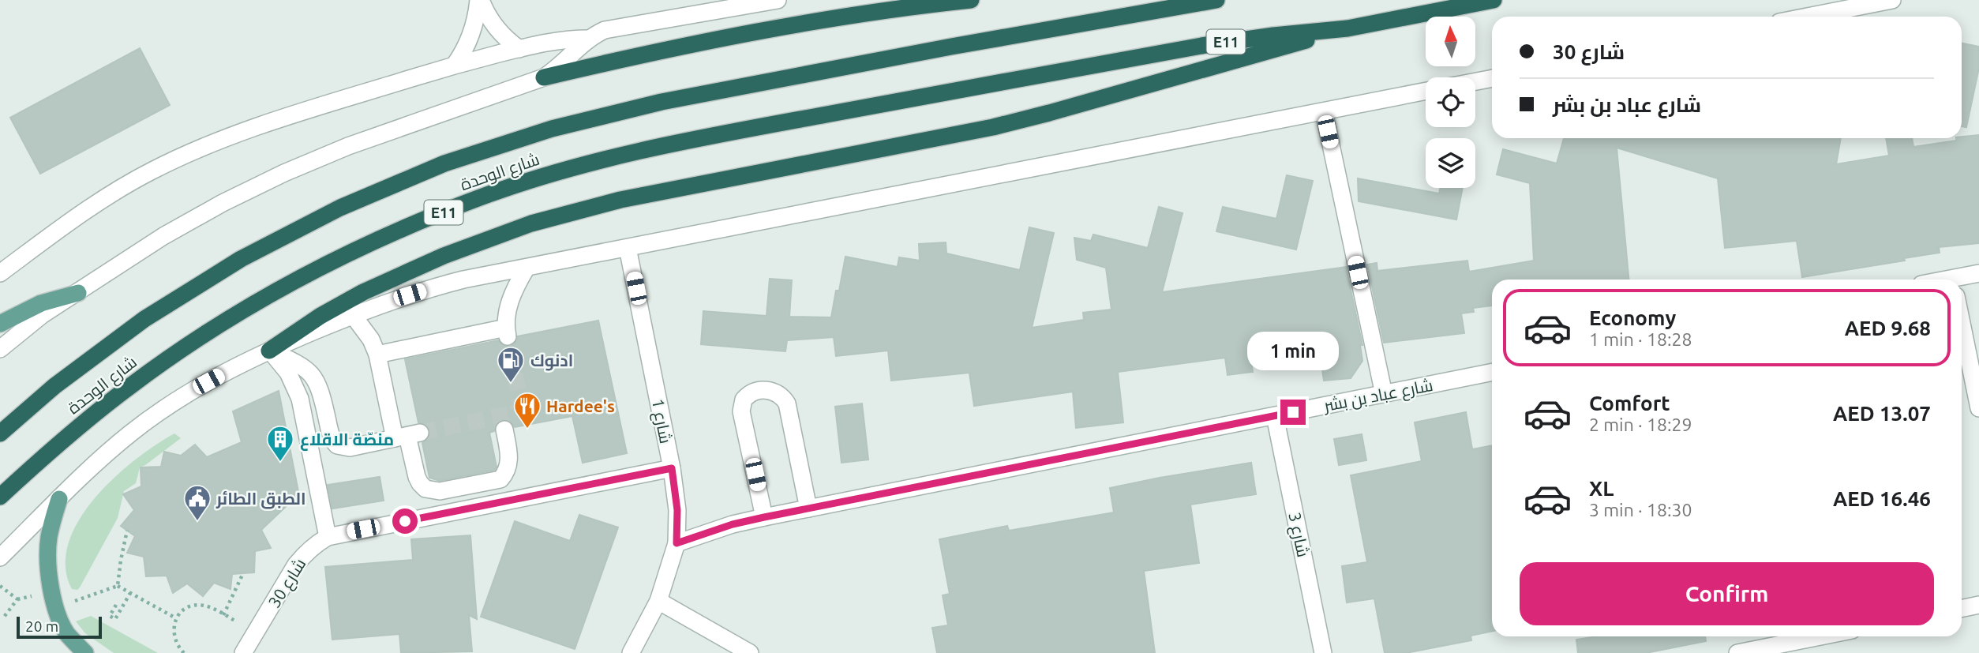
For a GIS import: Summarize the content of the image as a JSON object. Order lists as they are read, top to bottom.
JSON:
{
  "streets": {
    "highway": ["E11", "شارع الوحدة"],
    "street": [
      "شارع عباد بن بشر",
      "شارع 1",
      "شارع 3",
      "شارع 30"
    ]
  },
  "crossings": [
    ["E11", "شارع الوحدة"],
    ["شارع عباد بن بشر", "شارع 1"],
    ["شارع عباد بن بشر", "شارع 3"],
    ["شارع 1", "شارع 30"]
  ],
  "places": {
    "fuel station": ["ادنوك"],
    "restaurant": ["Hardee's"],
    "building": ["منصّة الاقلاع"],
    "public building": ["الطبق الطائر"]
  },
  "scale_bar": "20 m",
  "north": "top",
  "page": {
    "banner": ["شارع 30", "شارع عباد بن بشر"],
    "list": [
      {
        "name": "Economy",
        "note": "1 min · 18:28",
        "value": "AED 9.68"
      },
      {
        "name": "Comfort",
        "note": "2 min · 18:29",
        "value": "AED 13.07"
      },
      {
        "name": "XL",
        "note": "3 min · 18:30",
        "value": "AED 16.46"
      }
    ],
    "bubble": "1 min",
    "buttons": "Confirm",
    "scale": "20 m"
  }
}
